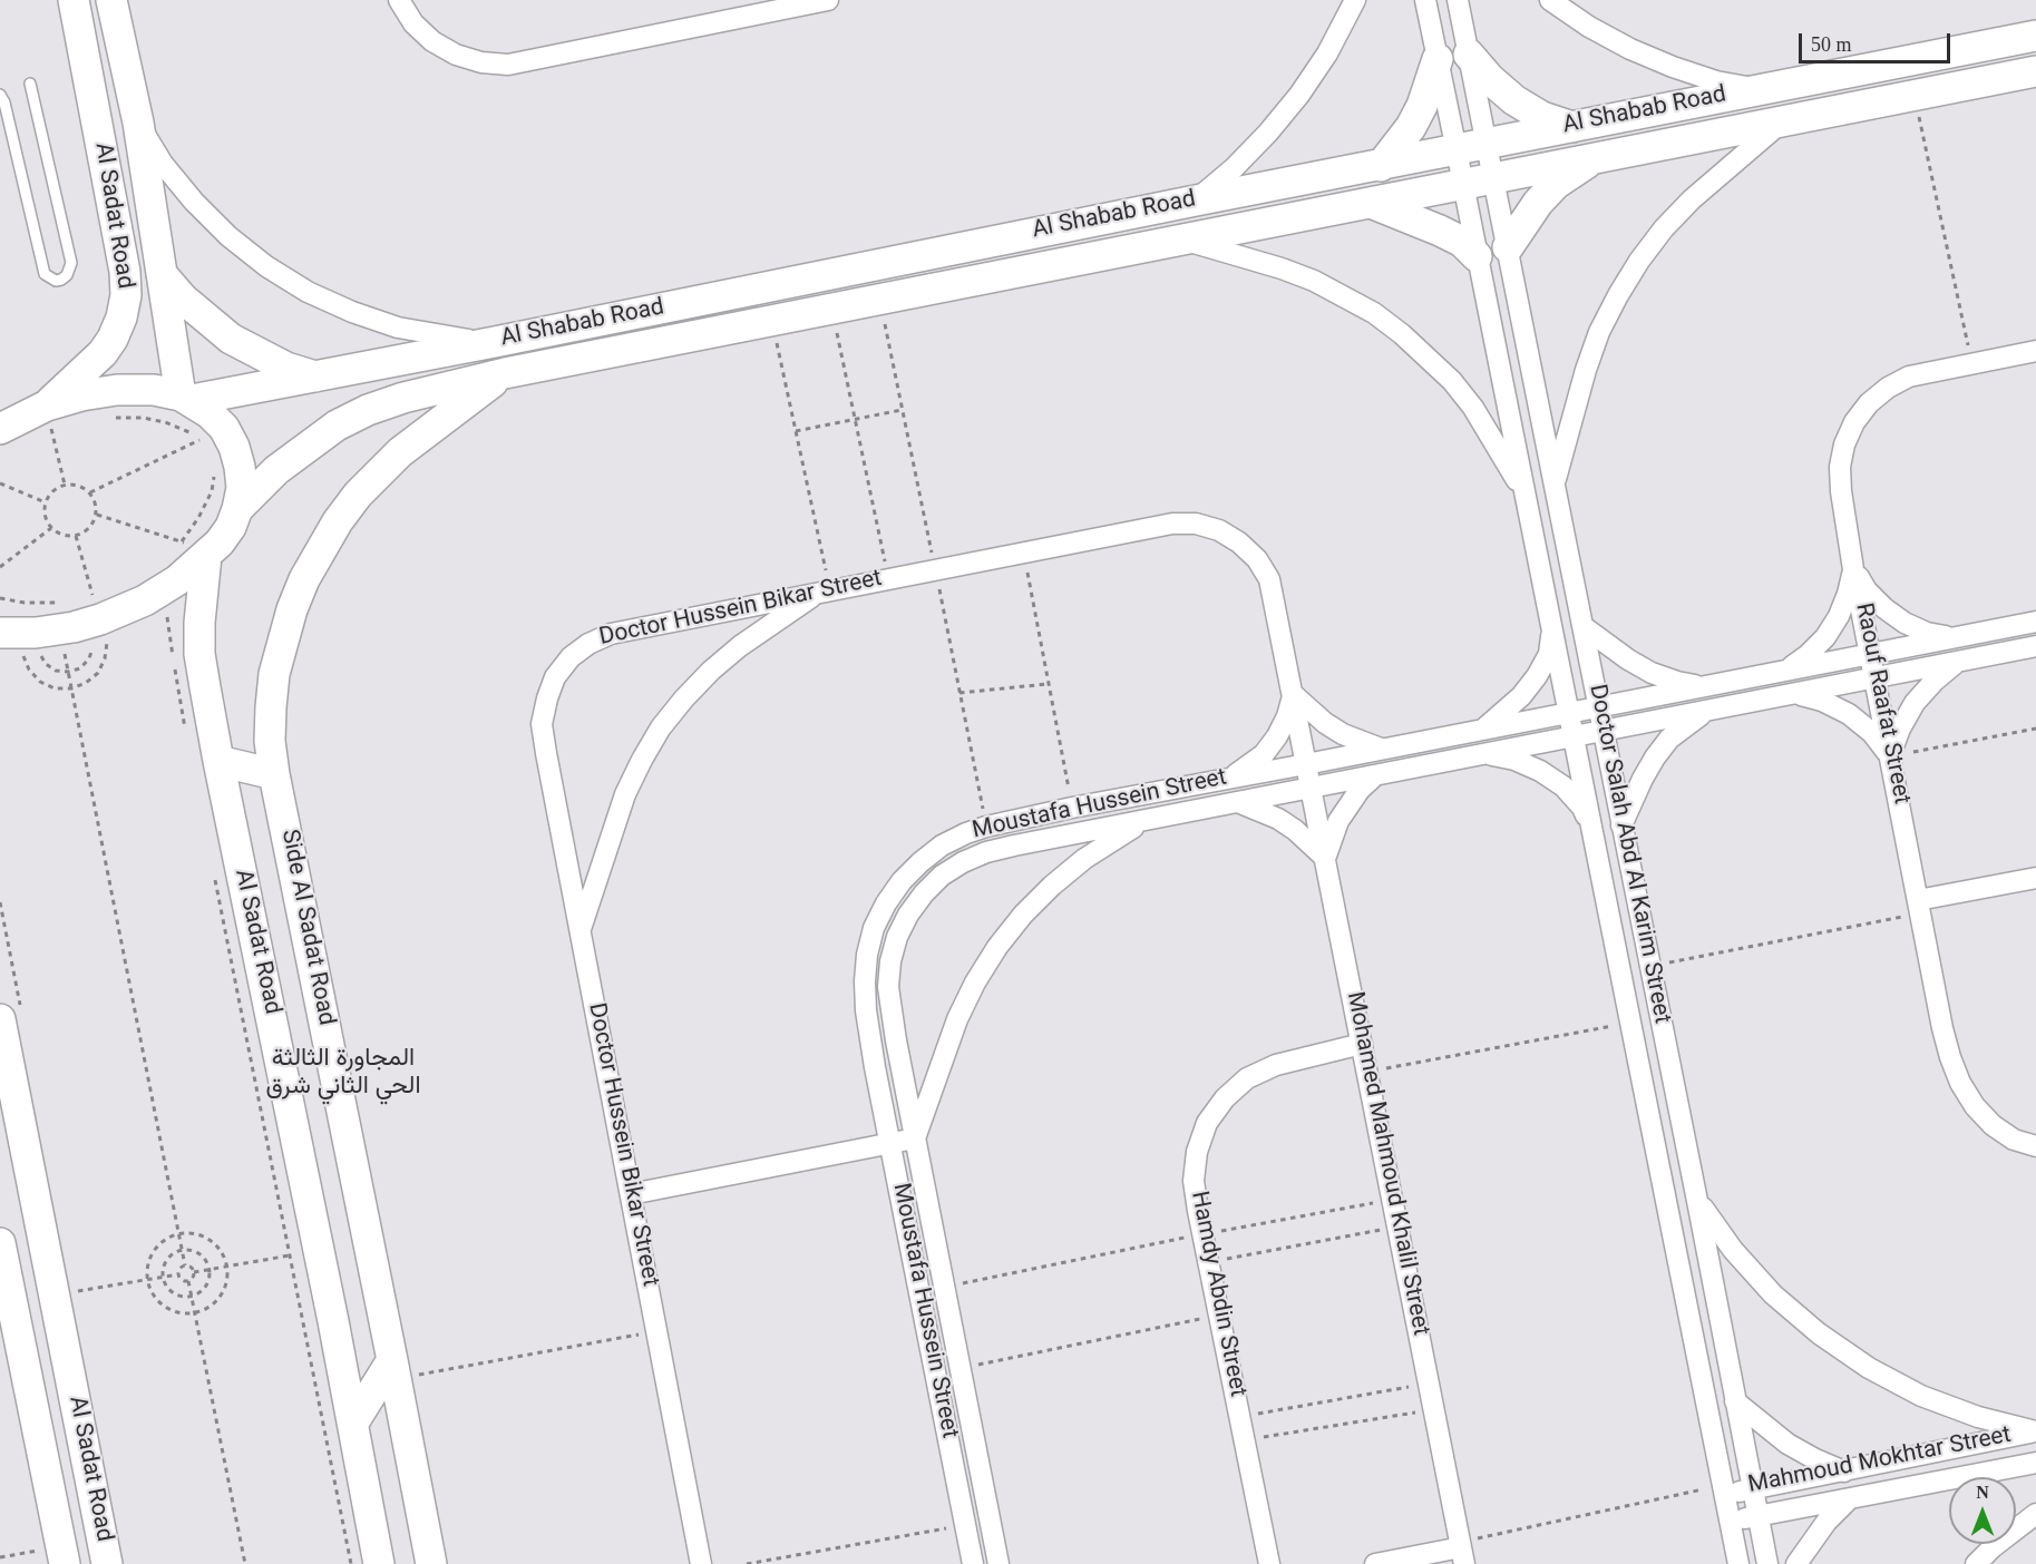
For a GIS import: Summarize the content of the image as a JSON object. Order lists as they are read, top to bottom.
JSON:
{
  "streets": {
    "main road": ["Al Shabab Road", "Al Sadat Road", "Side Al Sadat Road"],
    "street": [
      "Doctor Hussein Bikar Street",
      "Raouf Raafat Street",
      "Moustafa Hussein Street",
      "Doctor Salah Abd Al Karim Street",
      "Mohamed Mahmoud Khalil Street",
      "Hamdy Abdin Street",
      "Mahmoud Mokhtar Street"
    ]
  },
  "crossings": [
    ["Al Shabab Road", "Al Sadat Road"],
    ["Al Shabab Road", "Doctor Salah Abd Al Karim Street"],
    ["Al Shabab Road", "Side Al Sadat Road"],
    ["Doctor Hussein Bikar Street", "Moustafa Hussein Street"],
    ["Doctor Hussein Bikar Street", "Mohamed Mahmoud Khalil Street"],
    ["Raouf Raafat Street", "Moustafa Hussein Street"],
    ["Moustafa Hussein Street", "Doctor Salah Abd Al Karim Street"],
    ["Moustafa Hussein Street", "Mohamed Mahmoud Khalil Street"],
    ["Doctor Salah Abd Al Karim Street", "Mahmoud Mokhtar Street"],
    ["Mohamed Mahmoud Khalil Street", "Hamdy Abdin Street"]
  ],
  "districts": ["المجاورة الثالثة الحي الثاني شرق"],
  "scale_bar": "50 m",
  "north": "top"
}
